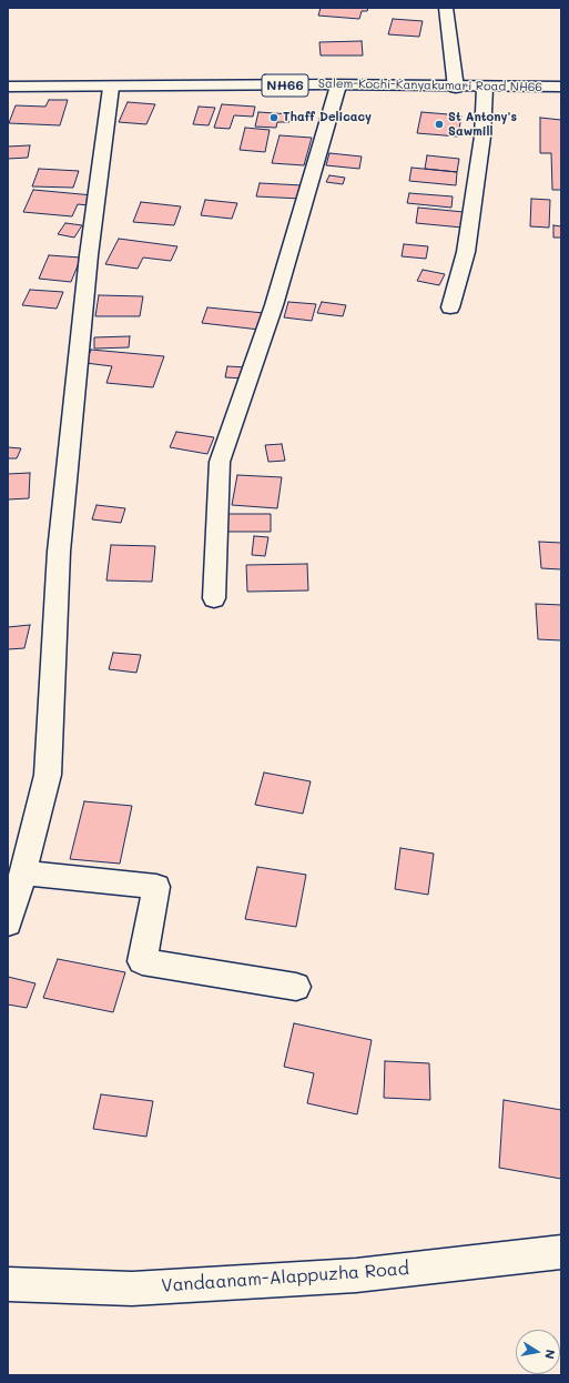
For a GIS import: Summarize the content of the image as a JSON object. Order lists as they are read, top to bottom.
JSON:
{
  "streets": {
    "main road": ["NH66", "Salem-Kochi-Kanyakumari Road NH66", "Vandaanam-Alappuzha Road"]
  },
  "places": ["Thaff Delicacy", "St Antony's Sawmill"],
  "north": "right"
}
